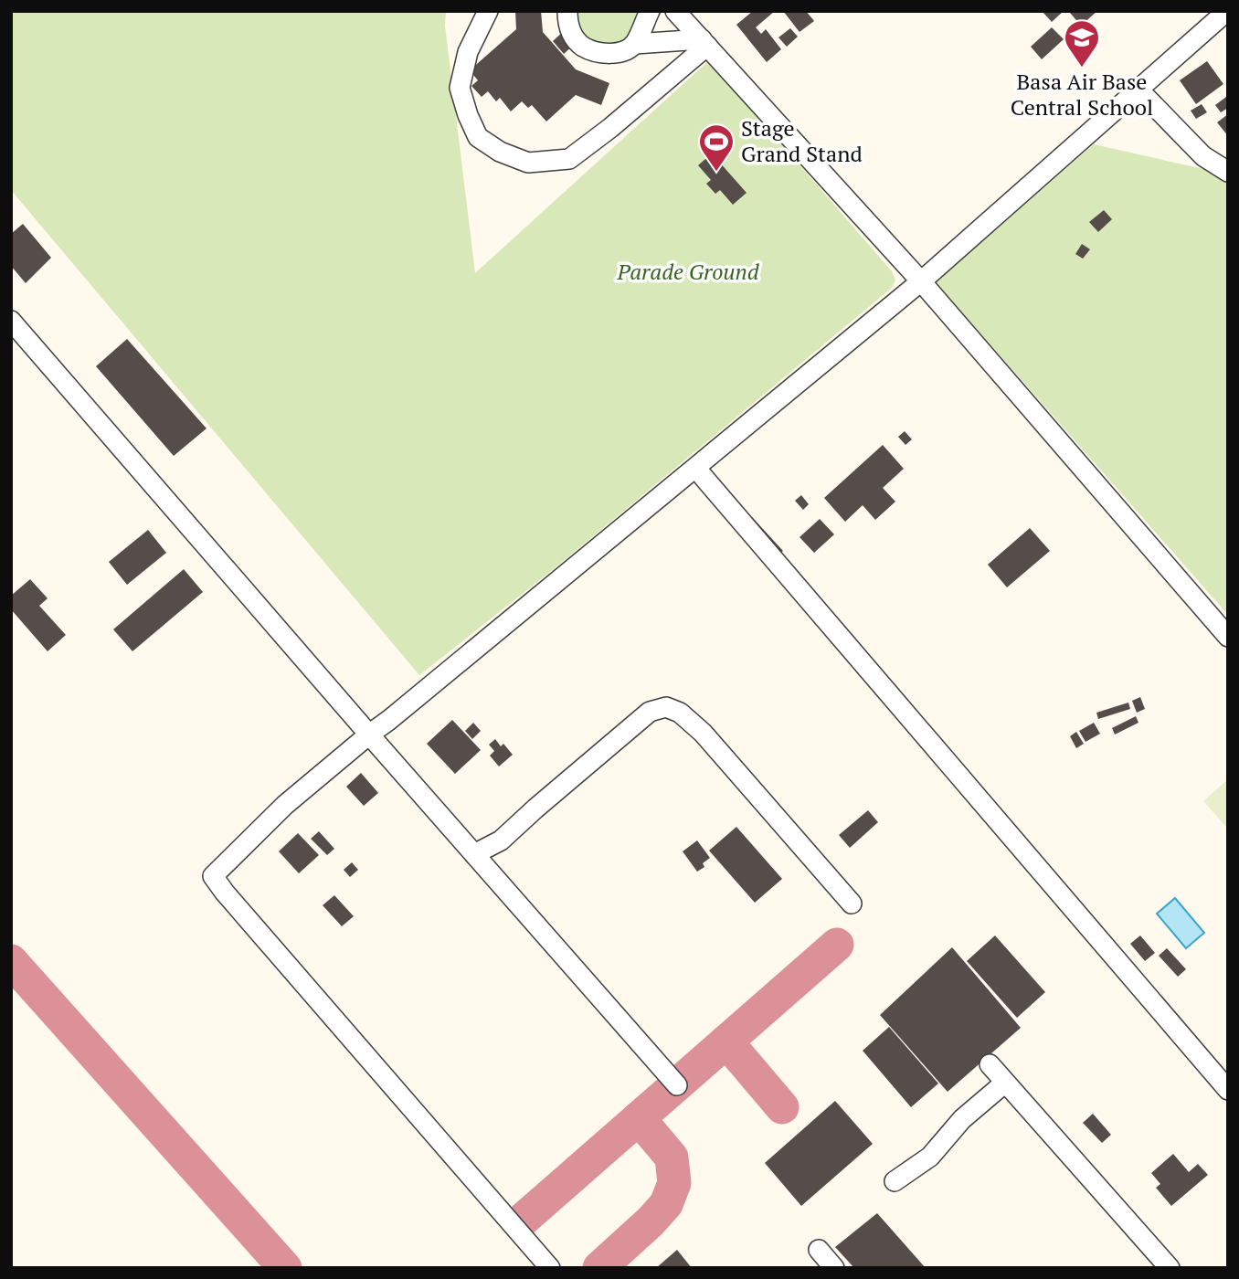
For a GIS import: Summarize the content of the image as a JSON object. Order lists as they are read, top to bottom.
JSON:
{
  "parks": ["Parade Ground"],
  "places": {
    "school or university": ["Basa Air Base Central School"],
    "sports": ["Stage Grand Stand"]
  }
}
